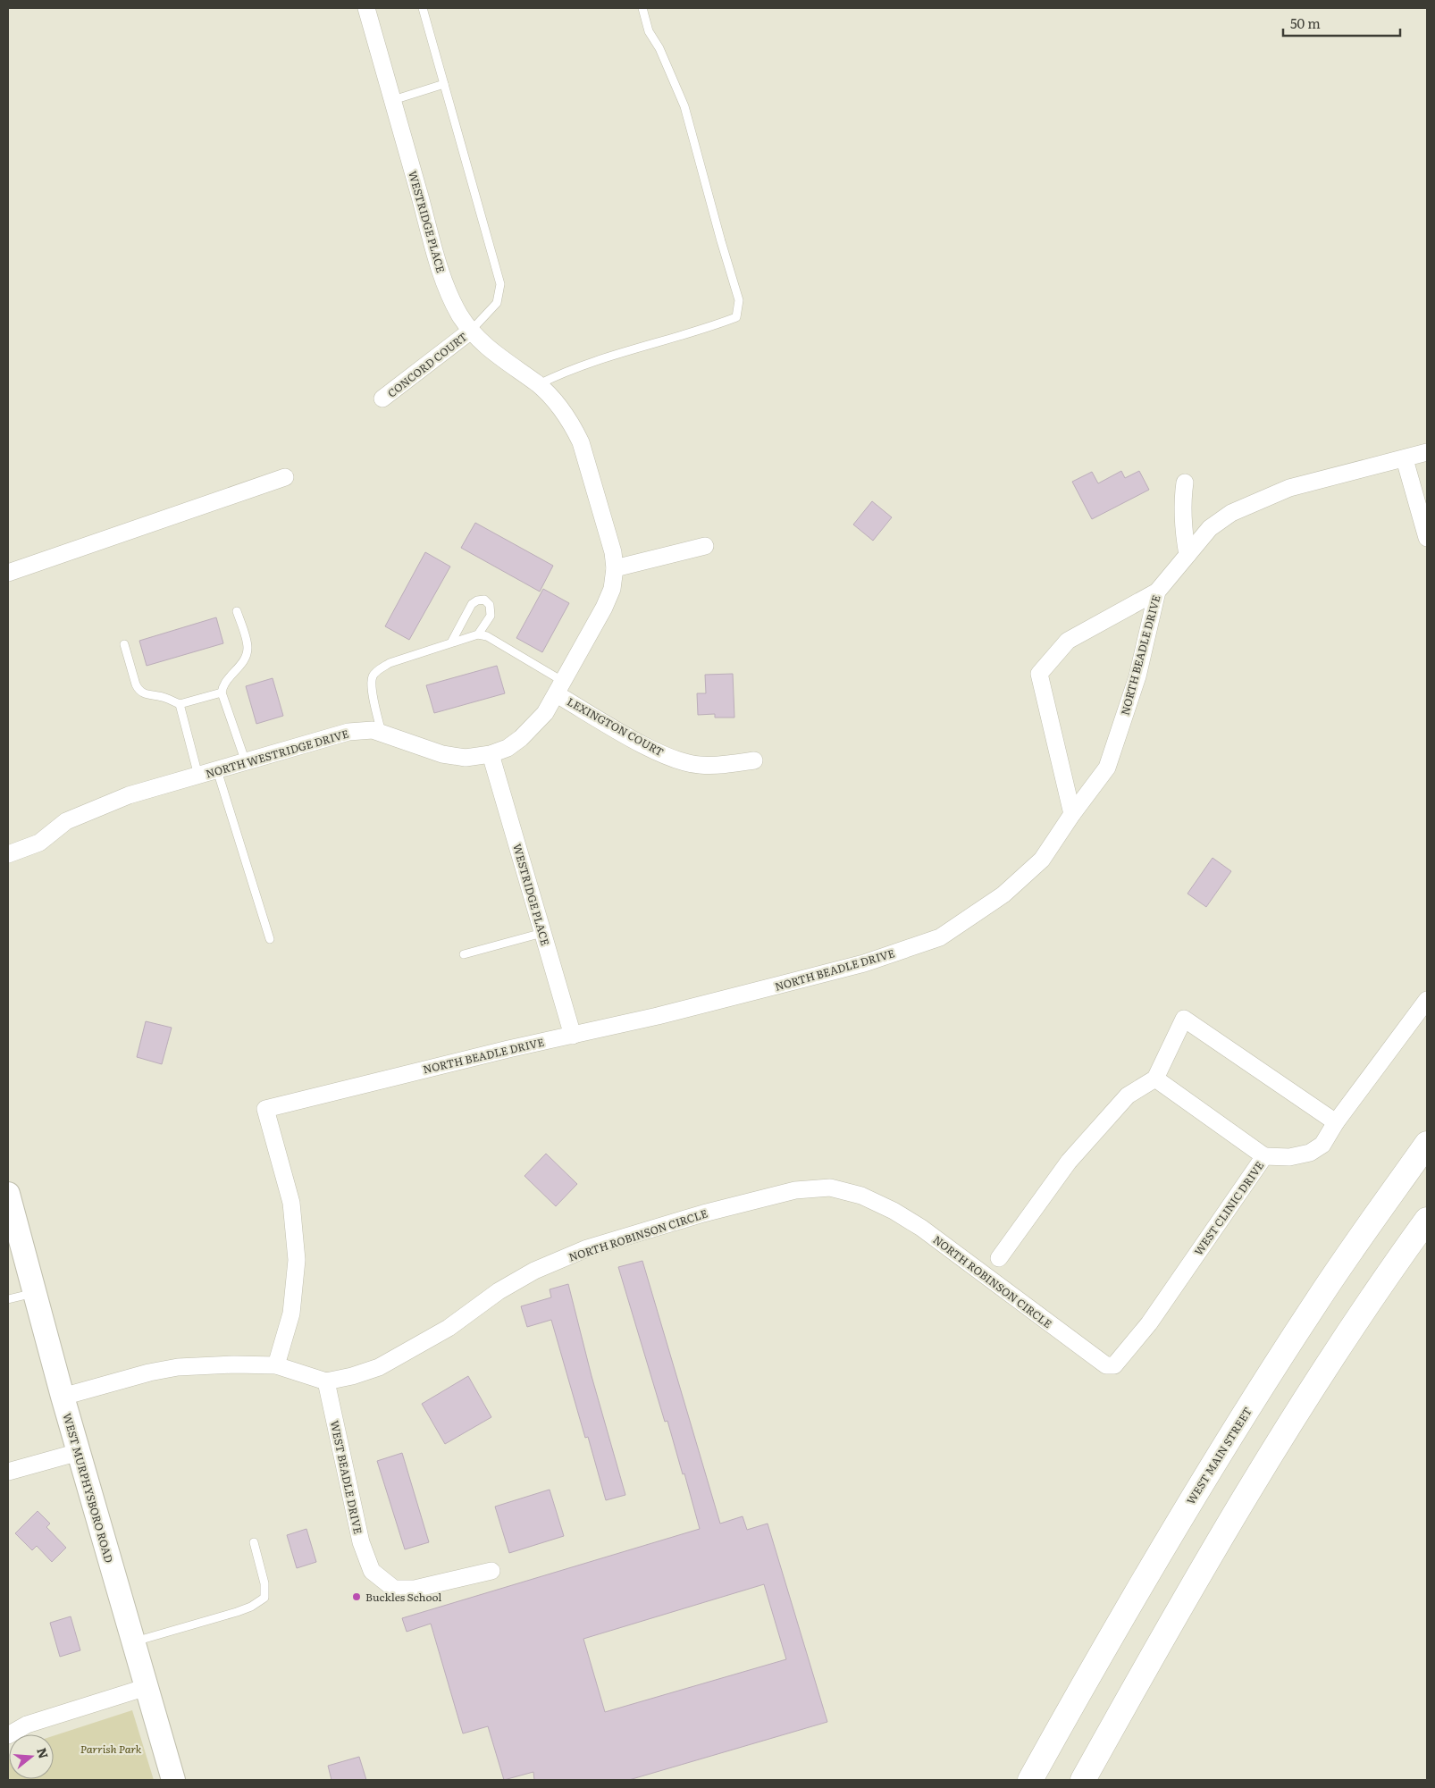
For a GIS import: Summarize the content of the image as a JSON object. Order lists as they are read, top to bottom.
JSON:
{
  "streets": {
    "highway": ["WEST MAIN STREET"],
    "street": [
      "WESTRIDGE PLACE",
      "CONCORD COURT",
      "NORTH BEADLE DRIVE",
      "LEXINGTON COURT",
      "NORTH WESTRIDGE DRIVE",
      "WEST CLINIC DRIVE",
      "NORTH ROBINSON CIRCLE",
      "WEST BEADLE DRIVE",
      "WEST MURPHYSBORO ROAD"
    ]
  },
  "crossings": [
    ["WESTRIDGE PLACE", "CONCORD COURT"],
    ["WESTRIDGE PLACE", "NORTH BEADLE DRIVE"],
    ["WESTRIDGE PLACE", "NORTH WESTRIDGE DRIVE"],
    ["LEXINGTON COURT", "NORTH WESTRIDGE DRIVE"],
    ["WEST CLINIC DRIVE", "NORTH ROBINSON CIRCLE"],
    ["NORTH ROBINSON CIRCLE", "WEST BEADLE DRIVE"]
  ],
  "parks": ["Parrish Park"],
  "places": ["Buckles School"],
  "scale_bar": "50 m",
  "north": "right"
}
